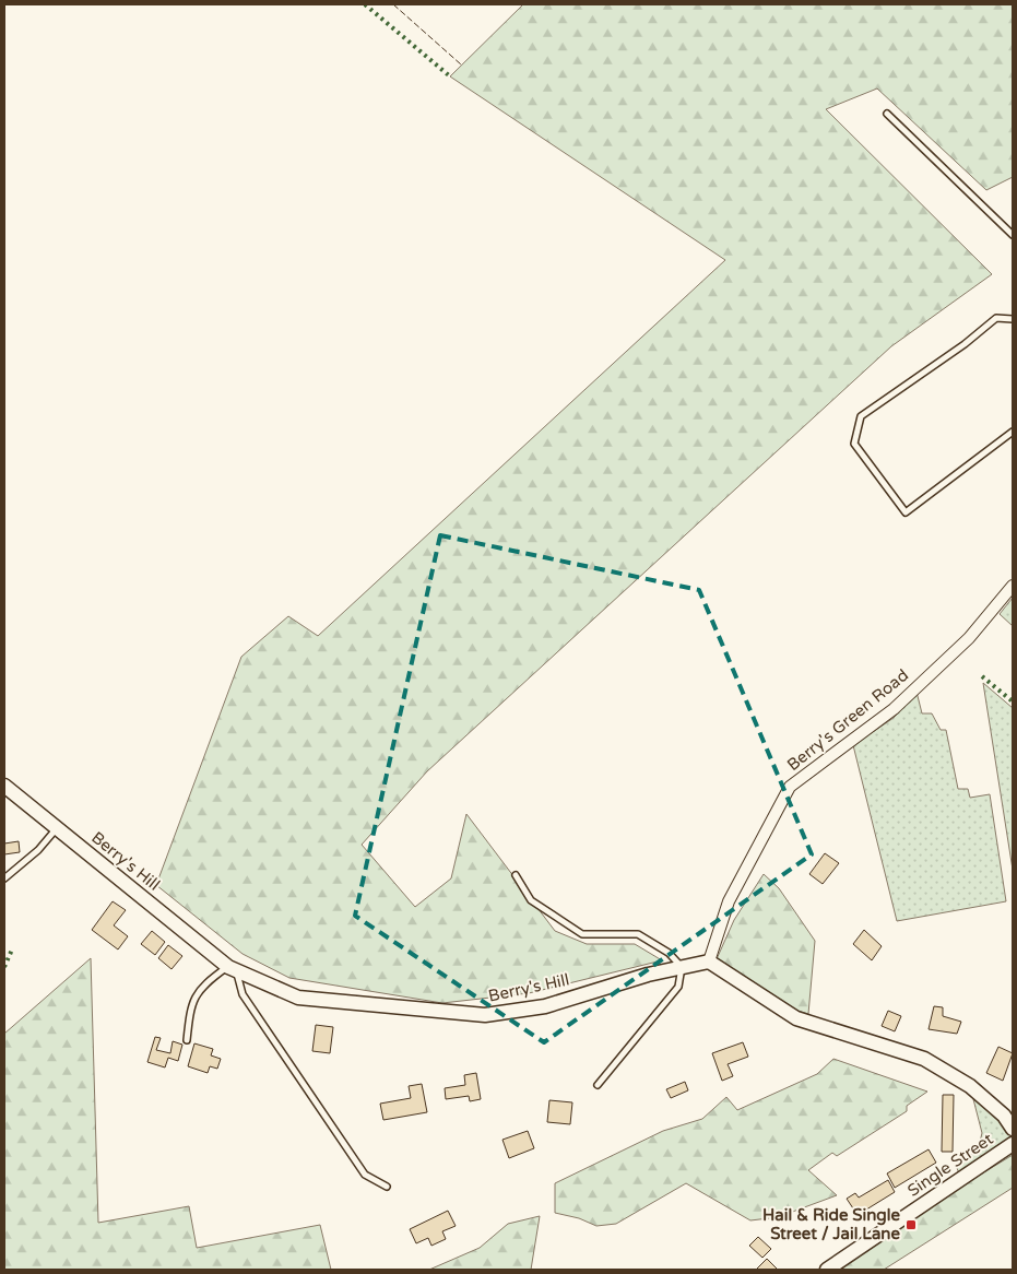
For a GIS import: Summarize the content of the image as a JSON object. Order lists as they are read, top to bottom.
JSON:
{
  "streets": {
    "street": ["Berry's Green Road", "Berry's Hill", "Single Street"]
  },
  "crossings": [
    ["Berry's Green Road", "Berry's Hill"]
  ],
  "places": {
    "transit": ["Hail & Ride Single Street / Jail Lane"]
  }
}
